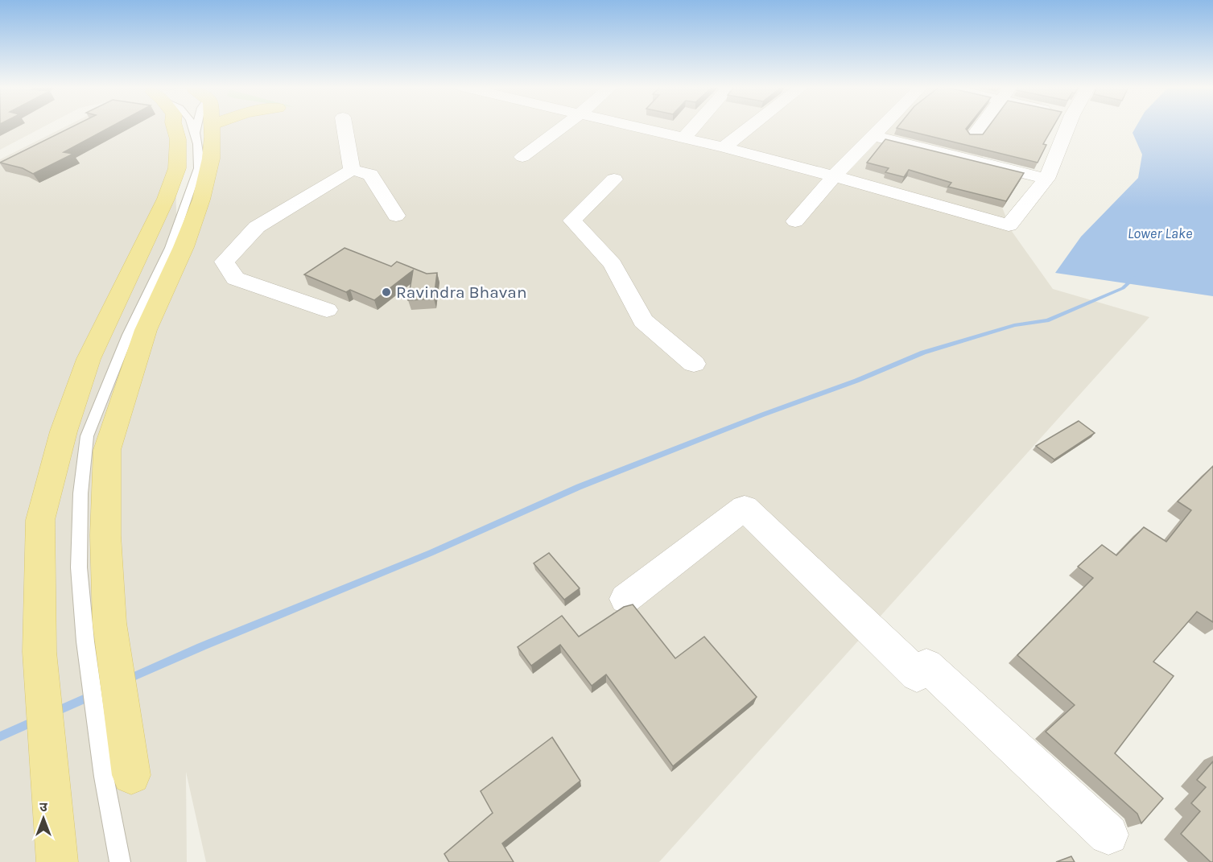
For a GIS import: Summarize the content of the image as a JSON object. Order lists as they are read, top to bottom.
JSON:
{
  "water": ["Lower Lake"],
  "places": ["Ravindra Bhavan"],
  "north": "top"
}
